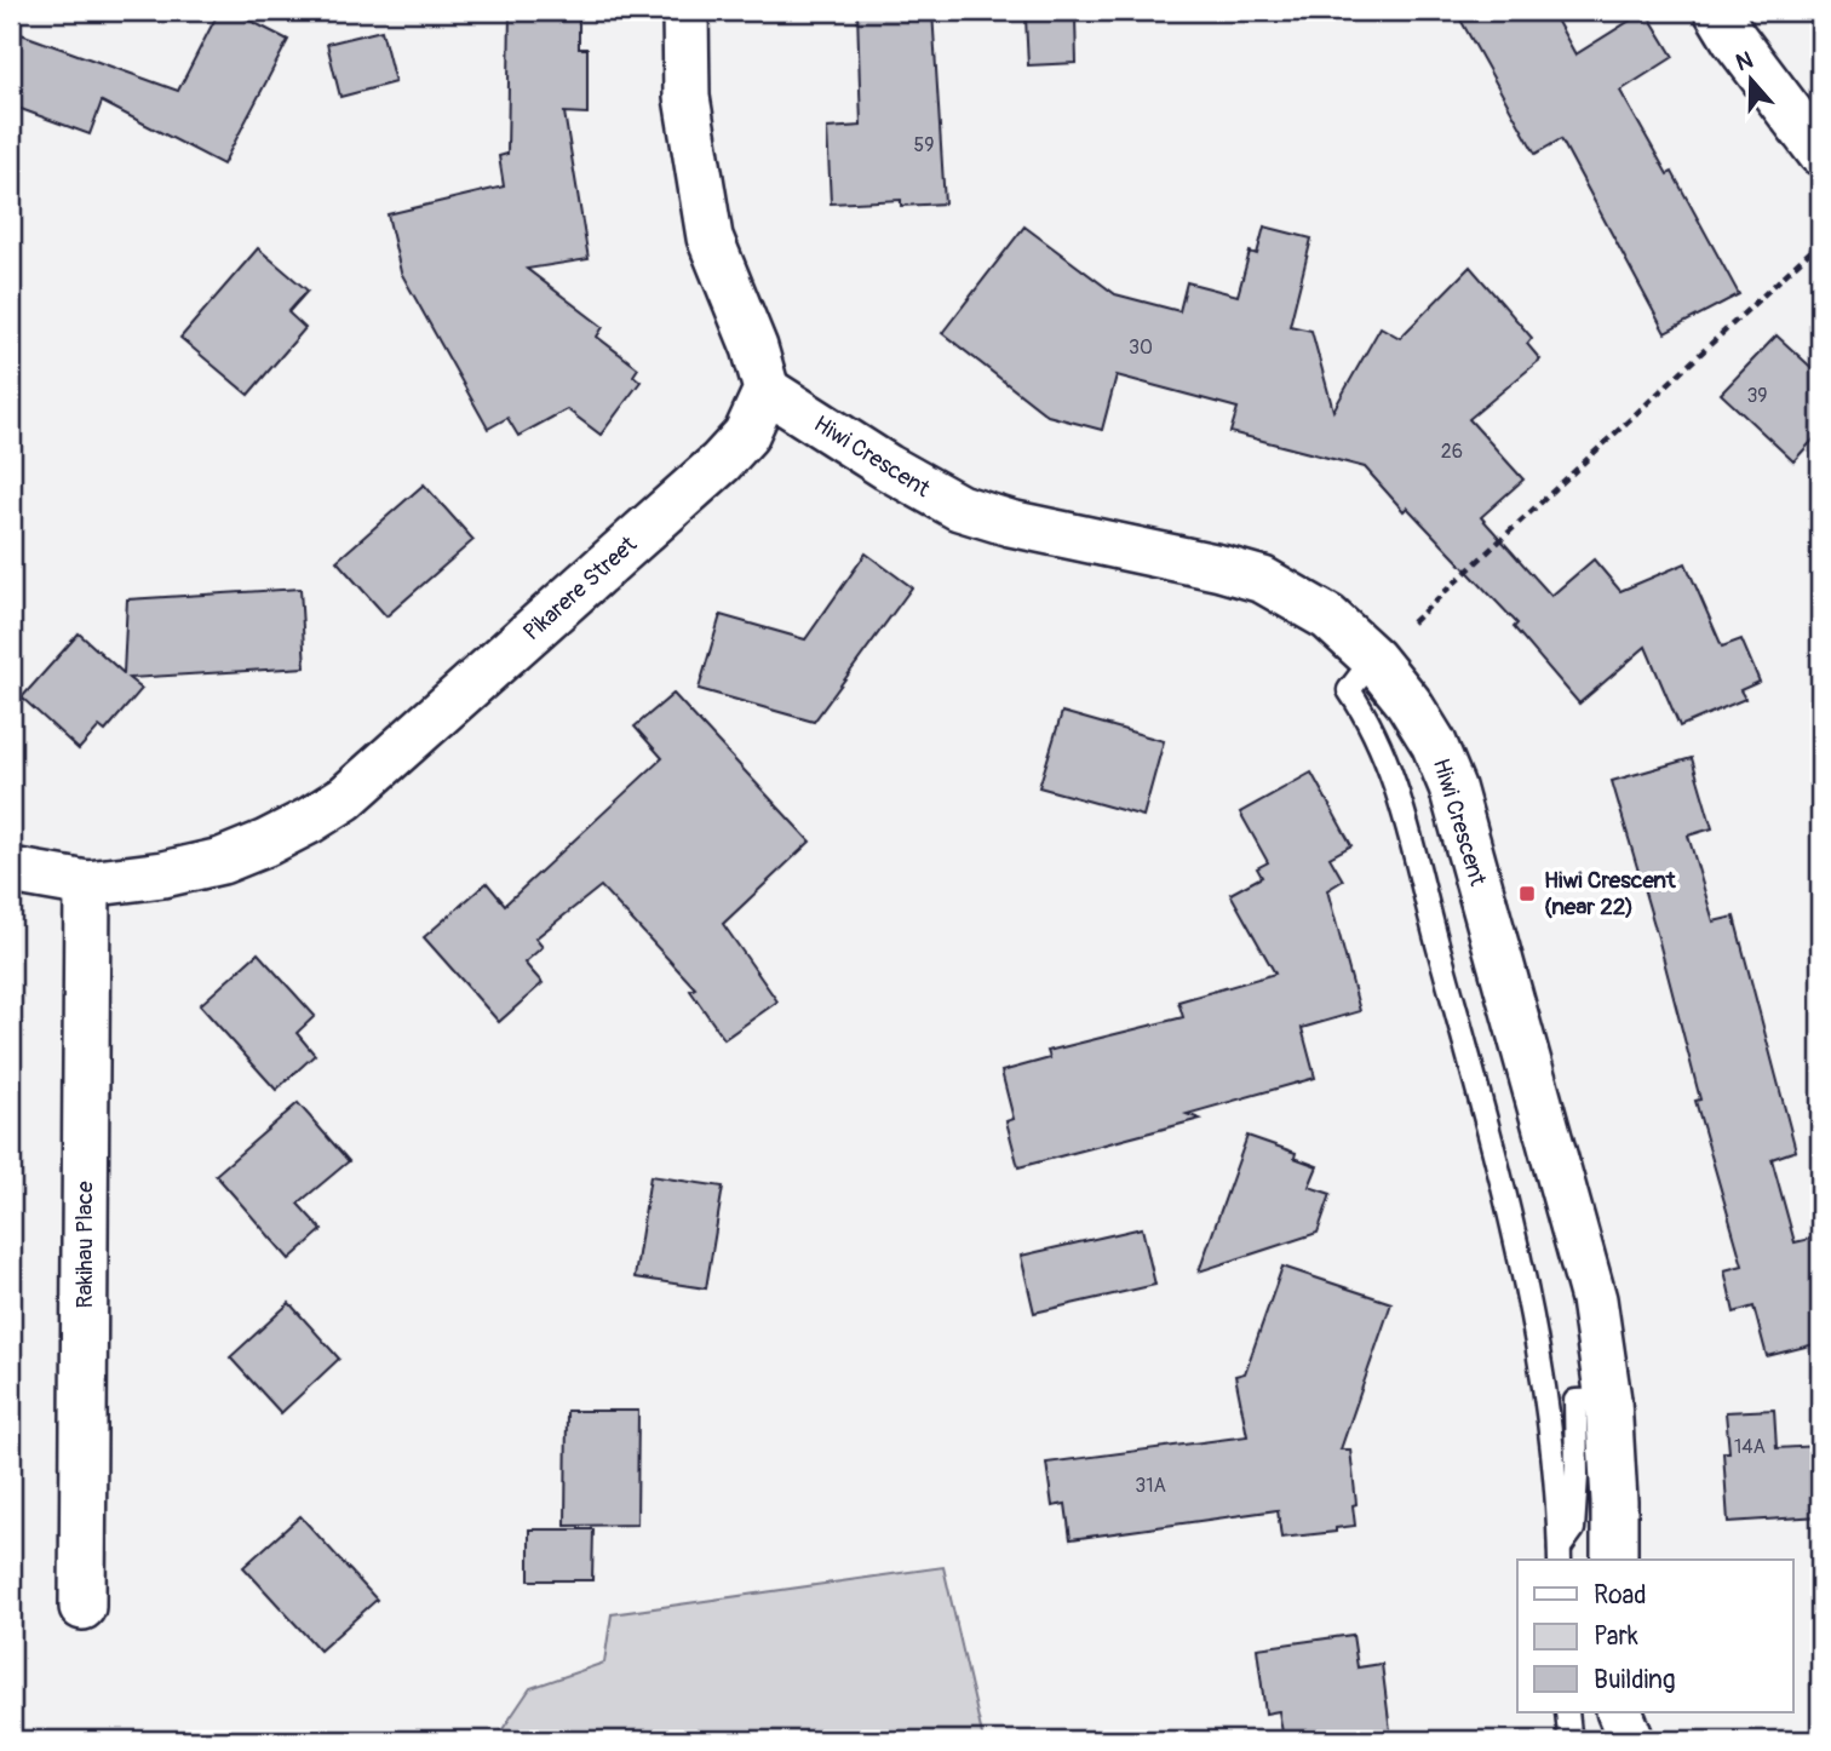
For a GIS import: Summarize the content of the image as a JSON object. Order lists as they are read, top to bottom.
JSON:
{
  "streets": {
    "street": ["Hiwi Crescent", "Pikarere Street", "Rakihau Place"]
  },
  "crossings": [
    ["Hiwi Crescent", "Pikarere Street"],
    ["Pikarere Street", "Rakihau Place"]
  ],
  "places": {
    "transit": ["Hiwi Crescent (near 22)"]
  },
  "house_numbers": [
    "59",
    "30",
    "39",
    "26",
    "14A",
    "31A"
  ],
  "legend": ["Road", "Park", "Building"],
  "north": "top"
}
